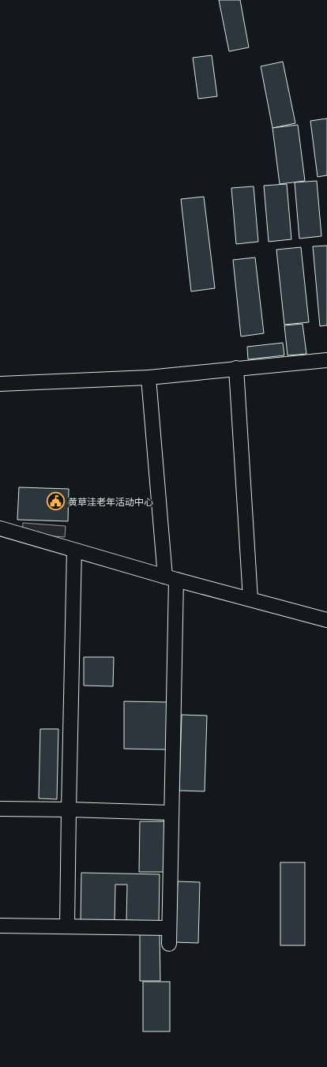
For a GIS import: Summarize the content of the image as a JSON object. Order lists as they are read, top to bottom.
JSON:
{
  "places": {
    "public building": ["黄草洼老年活动中心"]
  }
}
